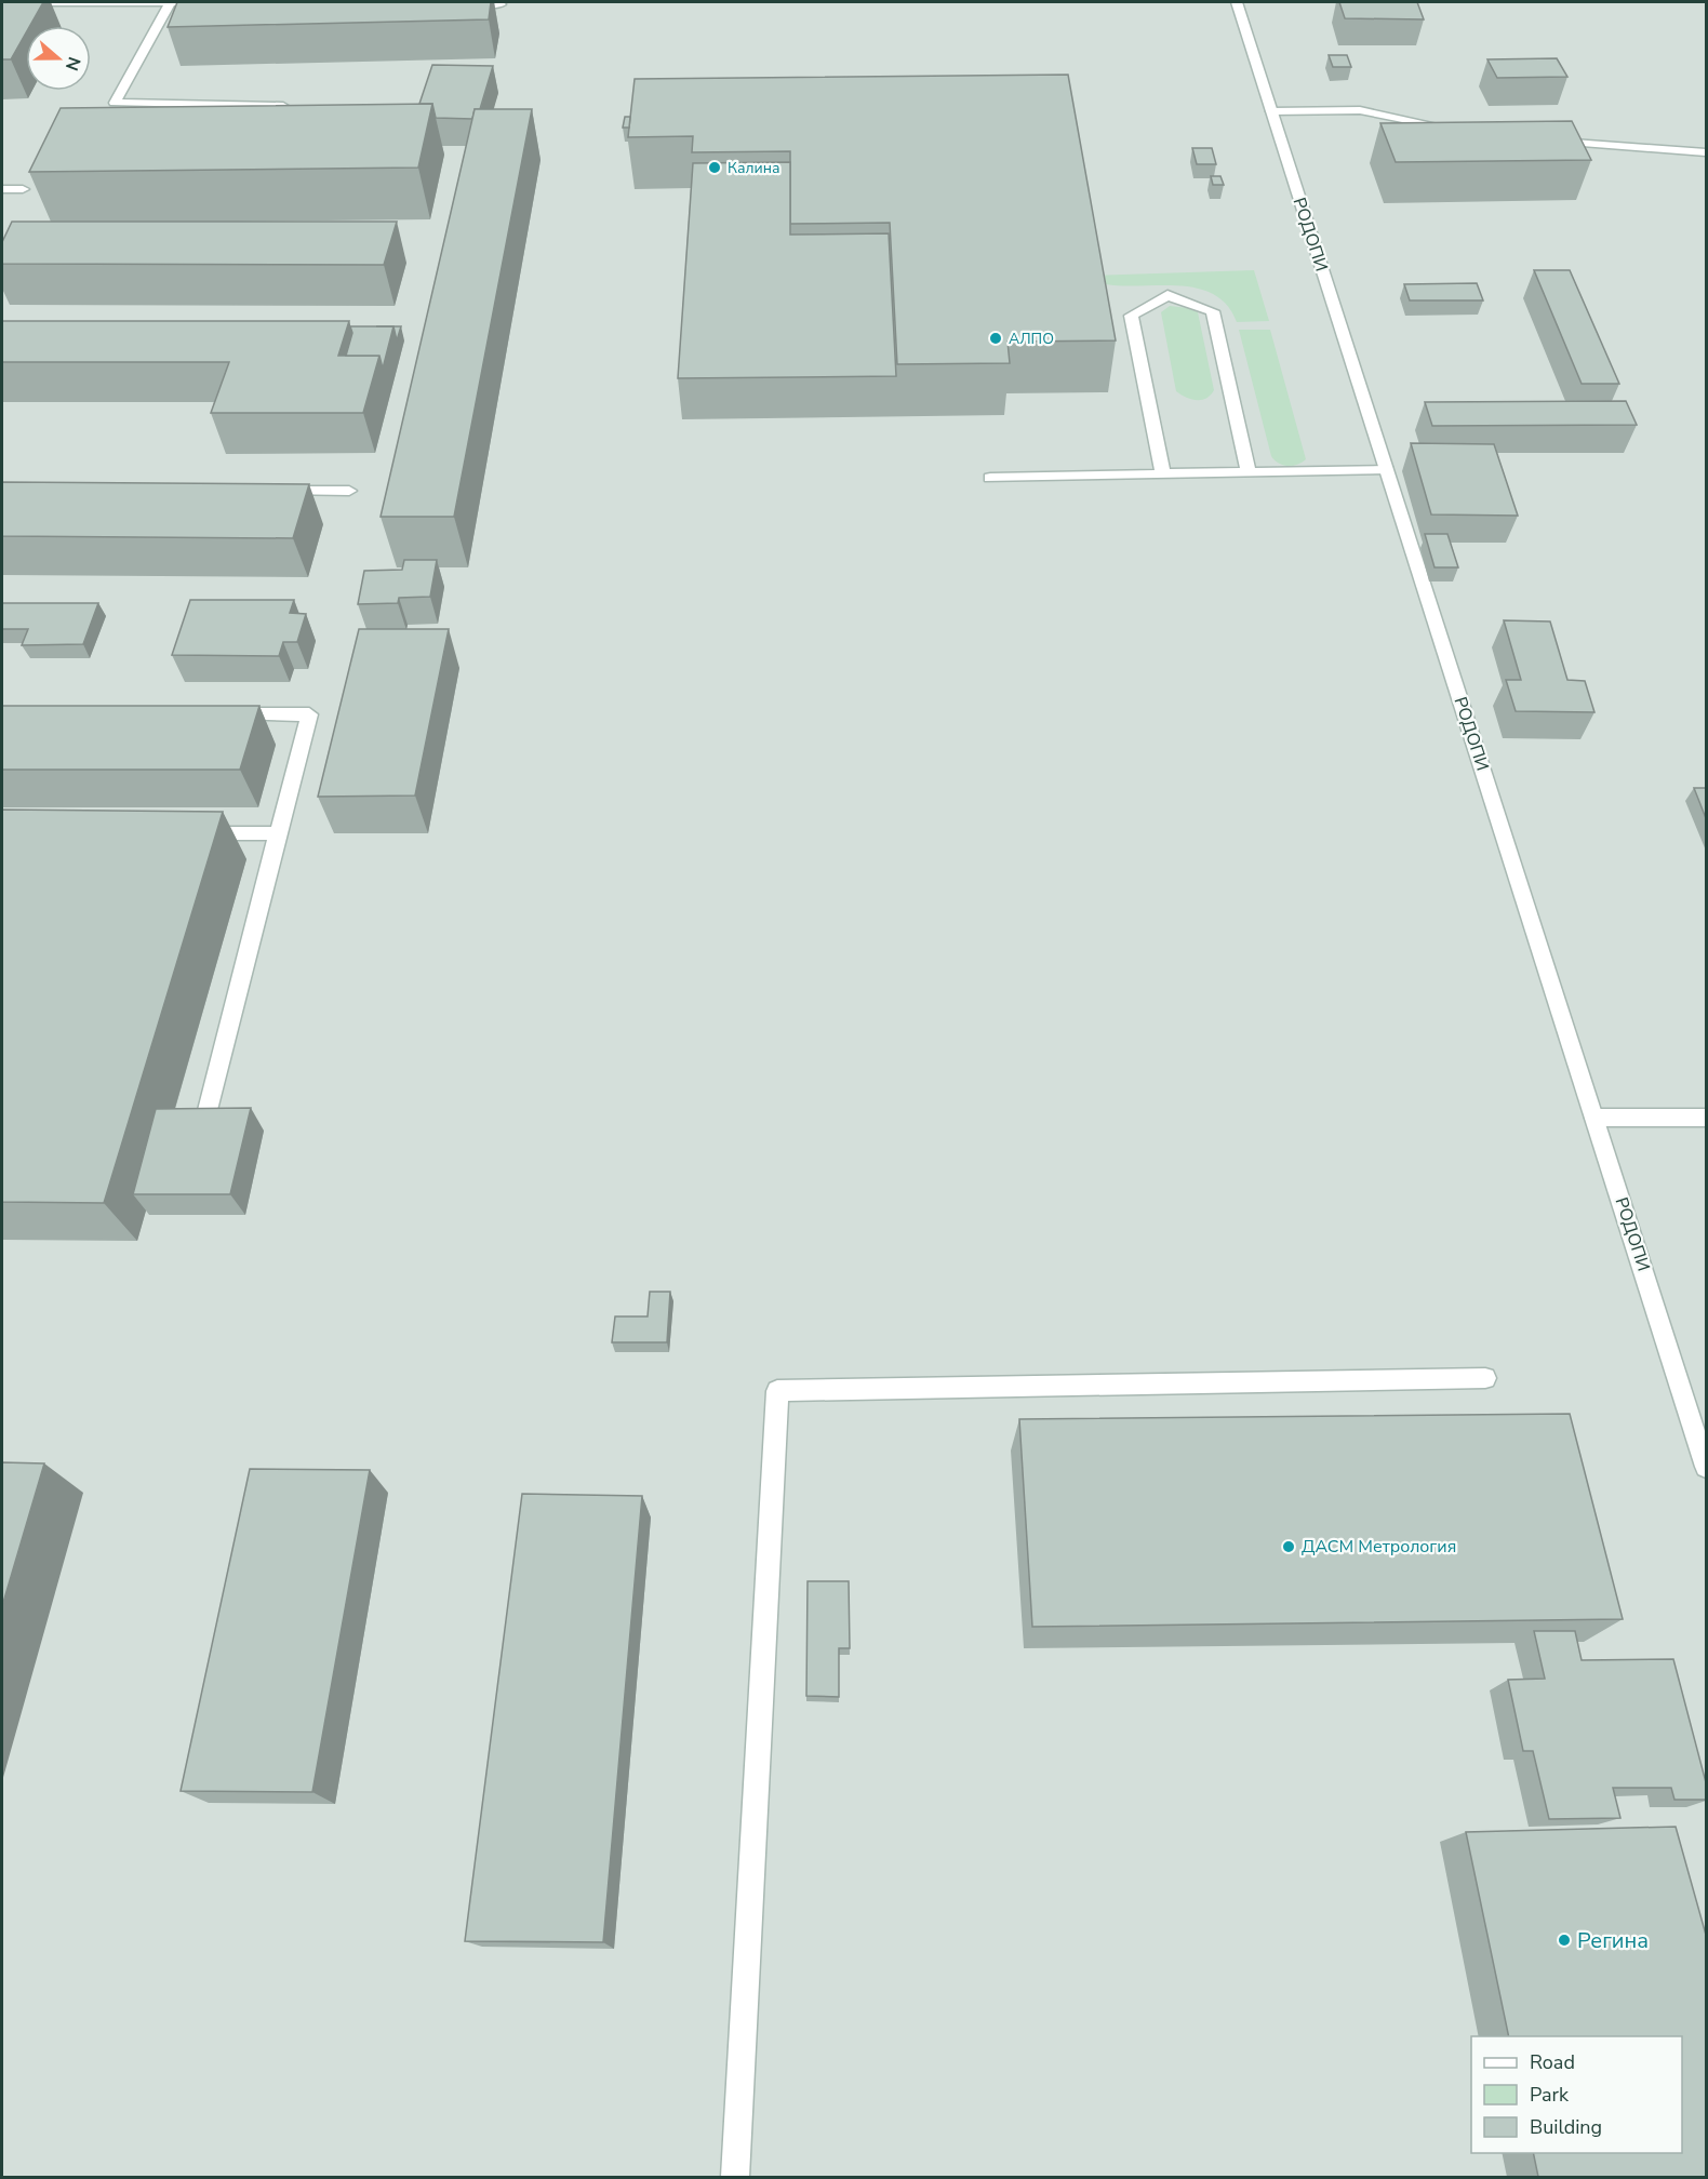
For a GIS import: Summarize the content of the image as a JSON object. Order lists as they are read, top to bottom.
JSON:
{
  "streets": {
    "street": ["РОДОПИ"]
  },
  "places": [
    "Калина",
    "АЛПО",
    "ДАСМ Метрология",
    "Регина"
  ],
  "legend": ["Road", "Park", "Building"],
  "north": "right"
}
